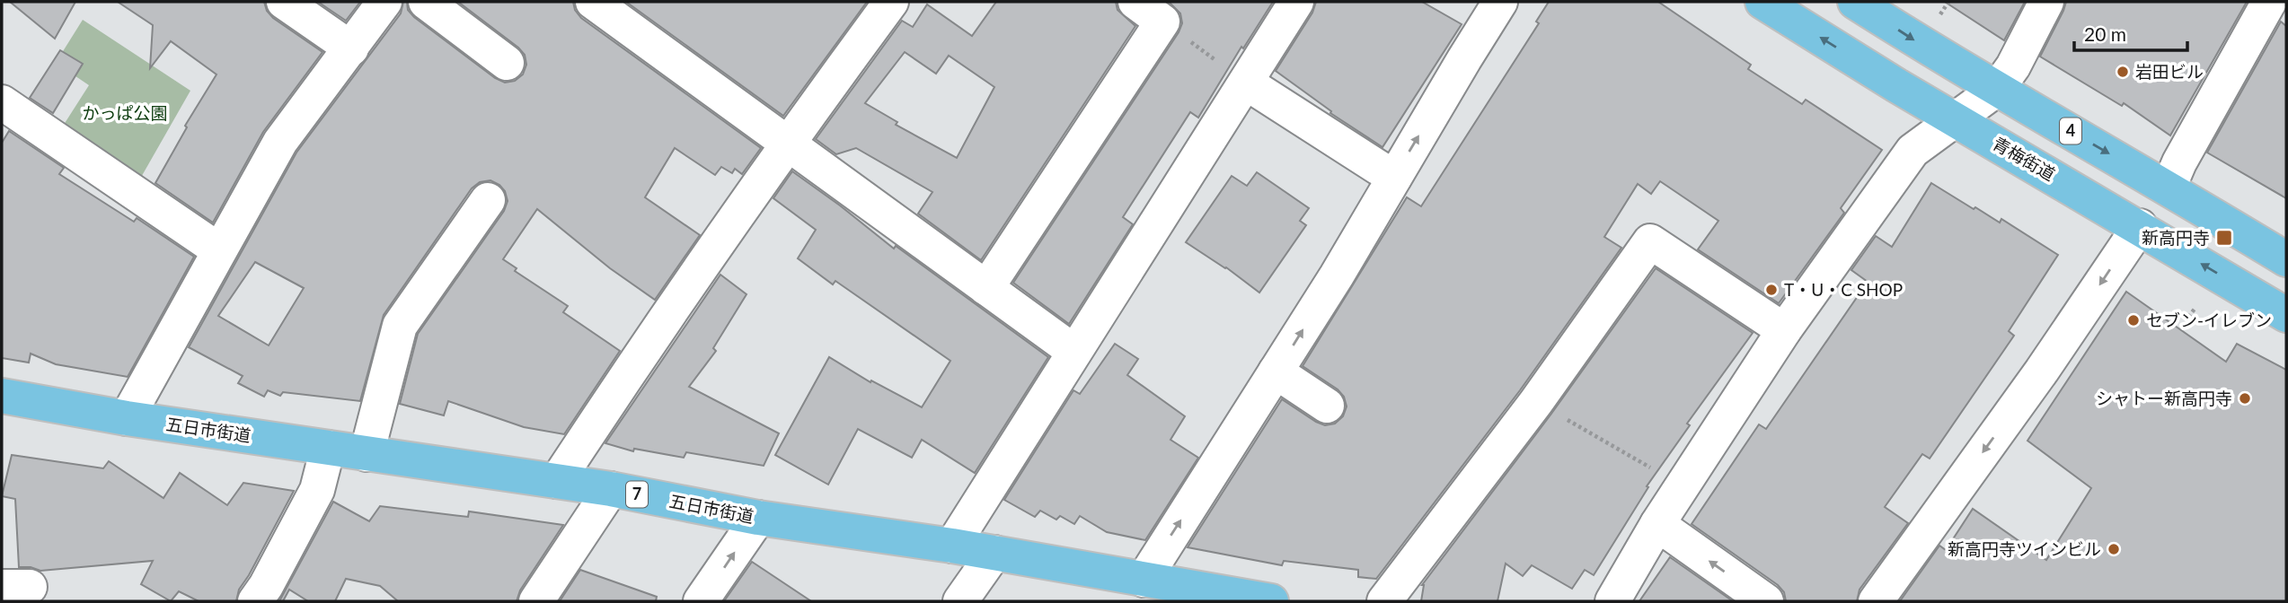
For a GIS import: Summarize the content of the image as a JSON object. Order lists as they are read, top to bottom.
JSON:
{
  "streets": {
    "main road": [
      "4",
      "青梅街道",
      "五日市街道",
      "7"
    ]
  },
  "parks": ["かっぱ公園"],
  "places": {
    "other": [
      "岩田ビル",
      "T・U・C SHOP",
      "セブン-イレブン",
      "シャトー新高円寺",
      "新高円寺ツインビル"
    ],
    "transit": ["新高円寺"]
  },
  "scale_bar": "20 m"
}
